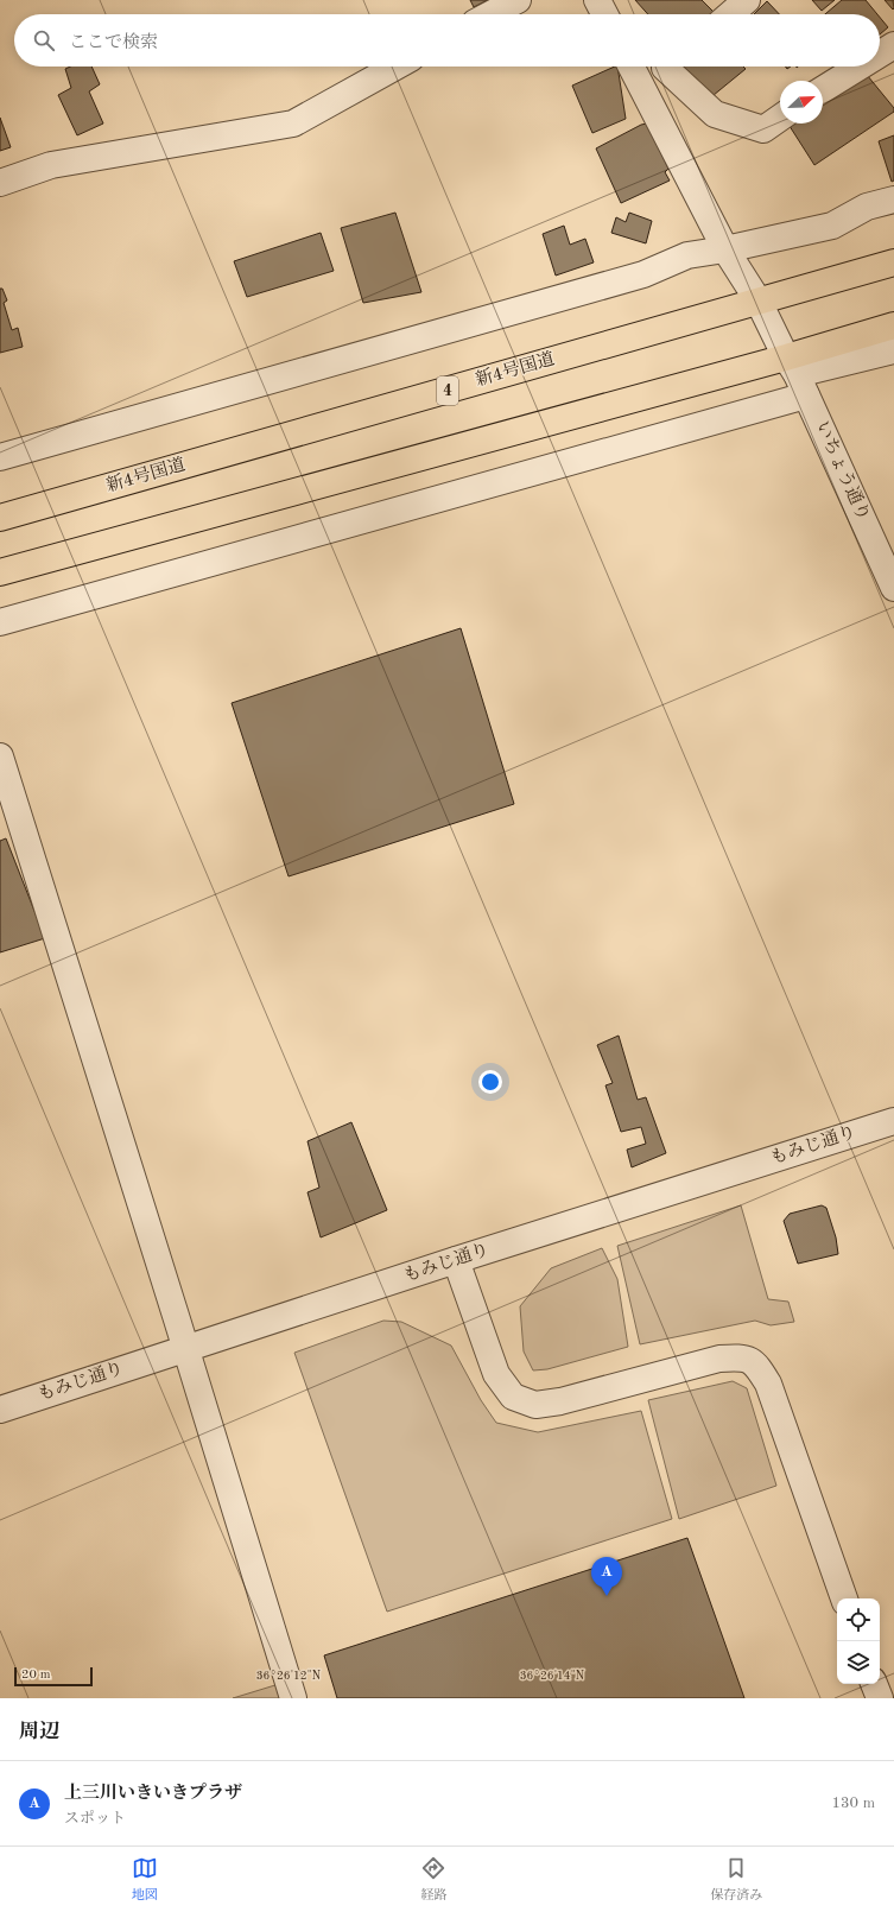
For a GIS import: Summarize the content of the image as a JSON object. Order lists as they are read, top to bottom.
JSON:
{
  "streets": {
    "highway": ["新4号国道", "4"],
    "street": ["いちょう通り", "もみじ通り"]
  },
  "crossings": [
    ["新4号国道", "いちょう通り"]
  ],
  "scale_bar": "20 m",
  "north": "top right",
  "page": {
    "search": "ここで検索",
    "pins": "A",
    "scale": "20 m",
    "heading": "周辺",
    "list": [
      {
        "mark": "A",
        "name": "上三川いきいきプラザ",
        "note": "スポット",
        "value": "130 m"
      }
    ],
    "nav": ["地図", "経路", "保存済み"]
  },
  "coordinates": ["36°26'12\"N", "36°26'14\"N"]
}
